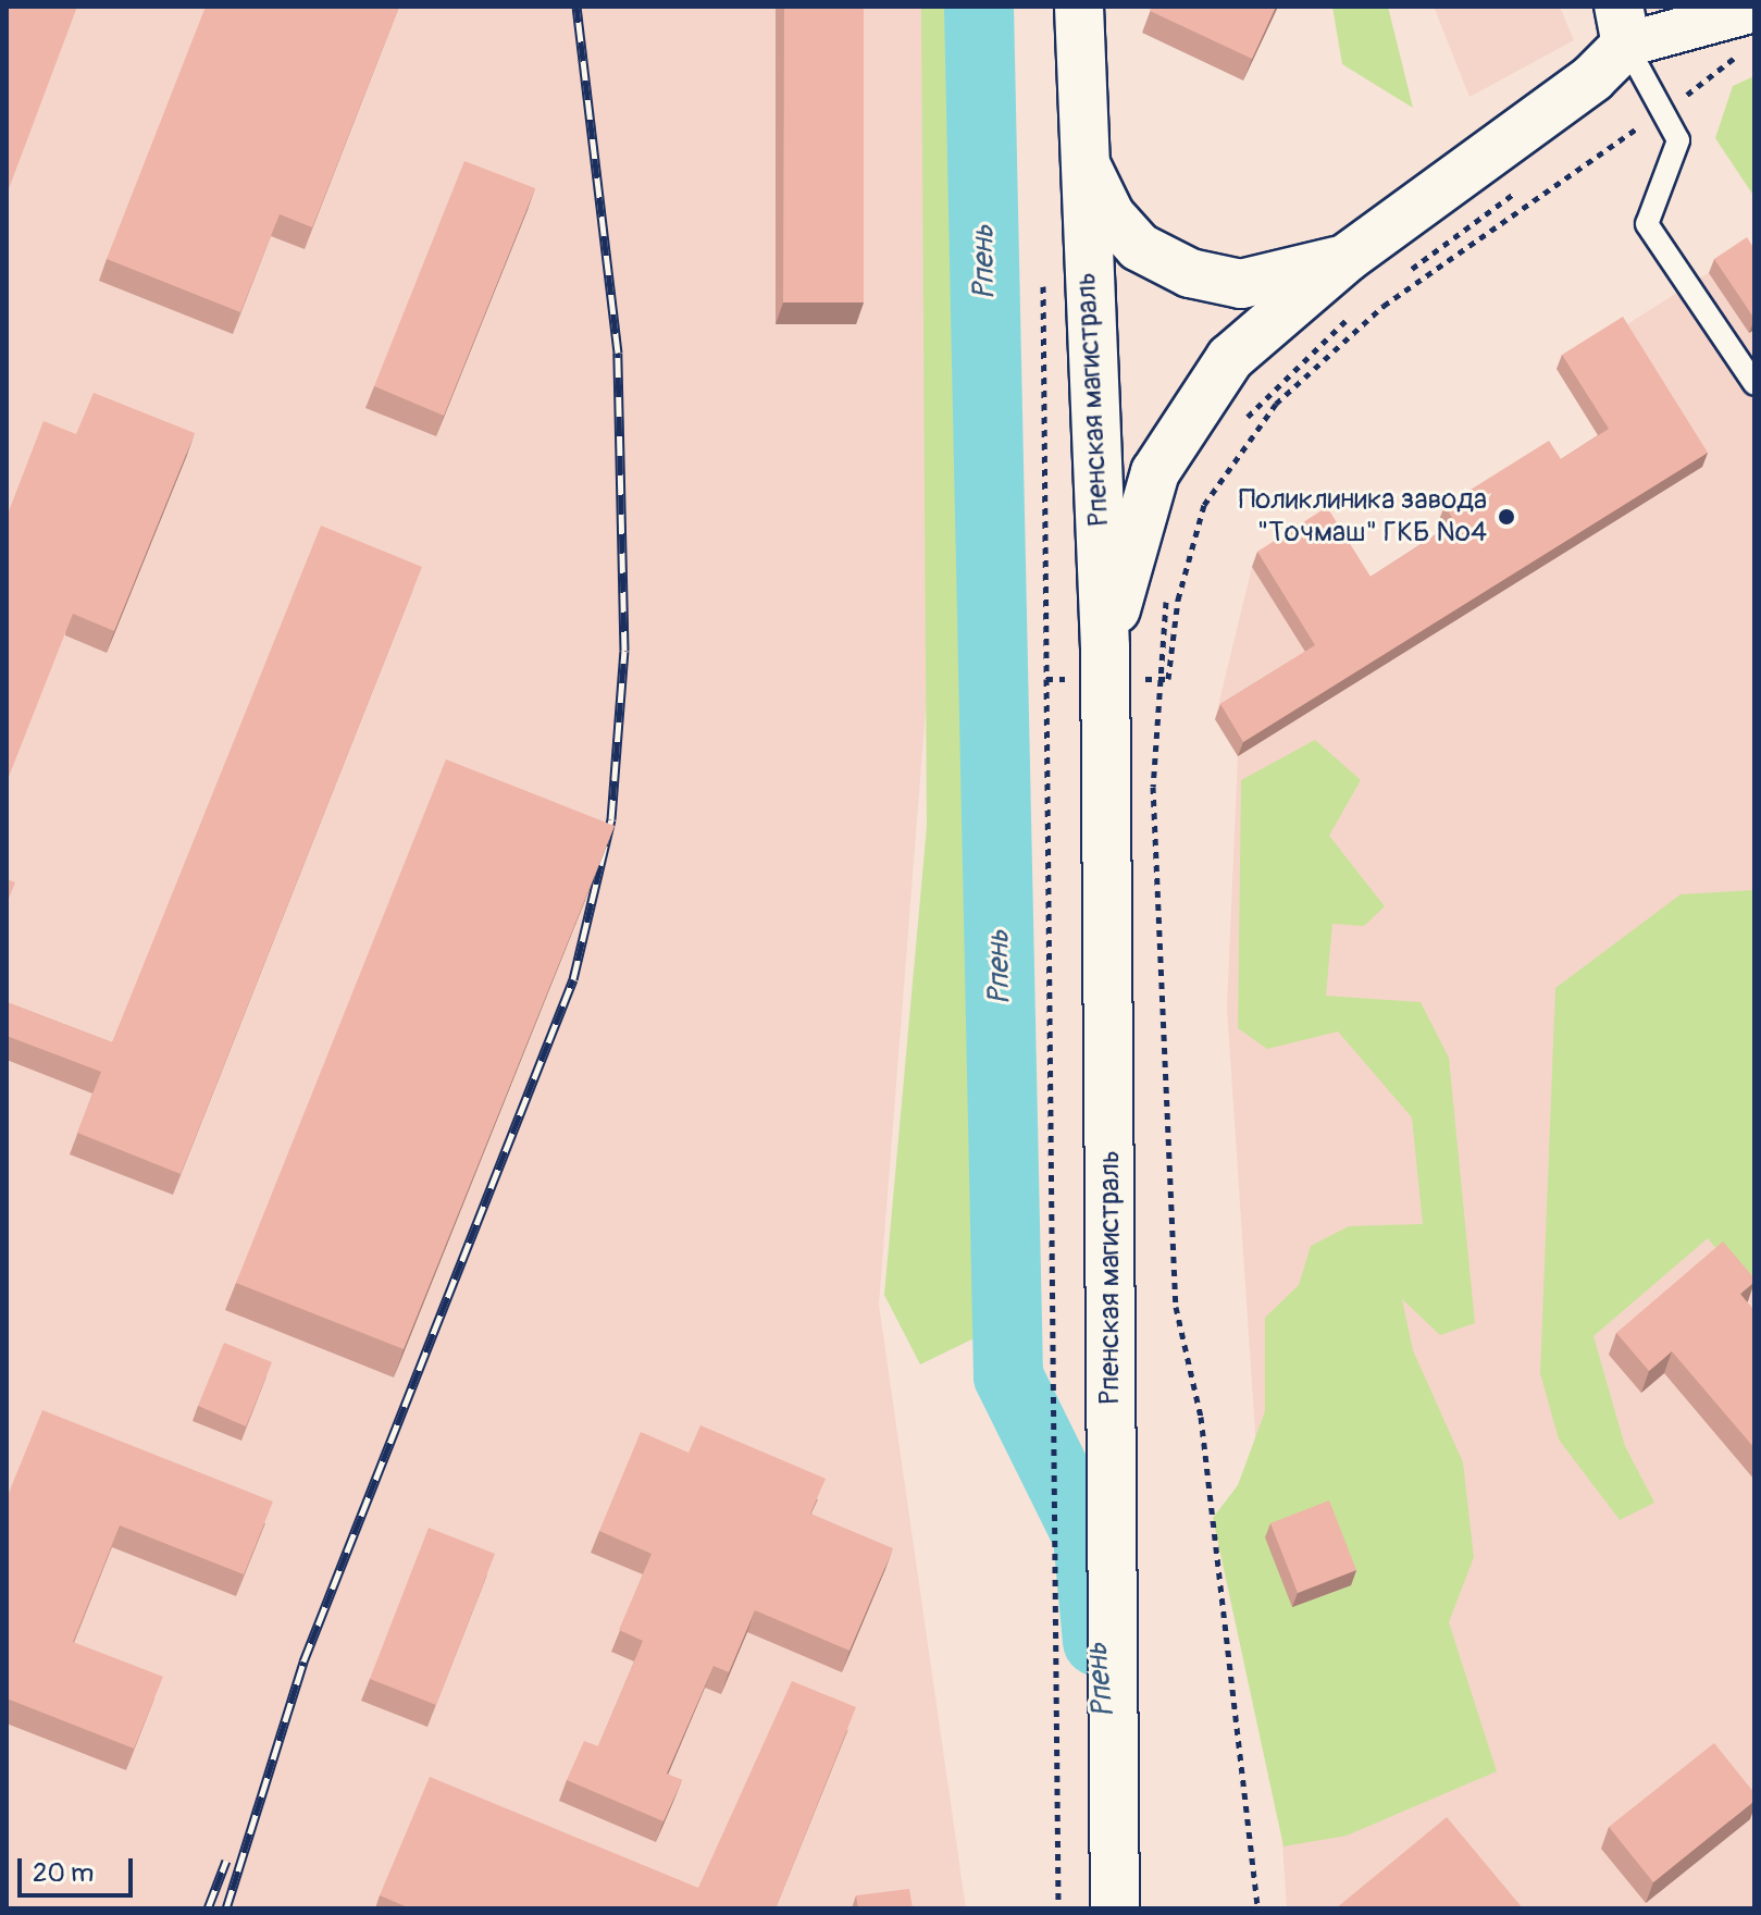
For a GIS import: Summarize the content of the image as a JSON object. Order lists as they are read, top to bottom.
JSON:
{
  "streets": {
    "main road": ["Рпенская магистраль"]
  },
  "water": ["Рпень"],
  "places": ["Поликлиника завода \"Точмаш\" ГКБ №4"],
  "scale_bar": "20 m"
}
